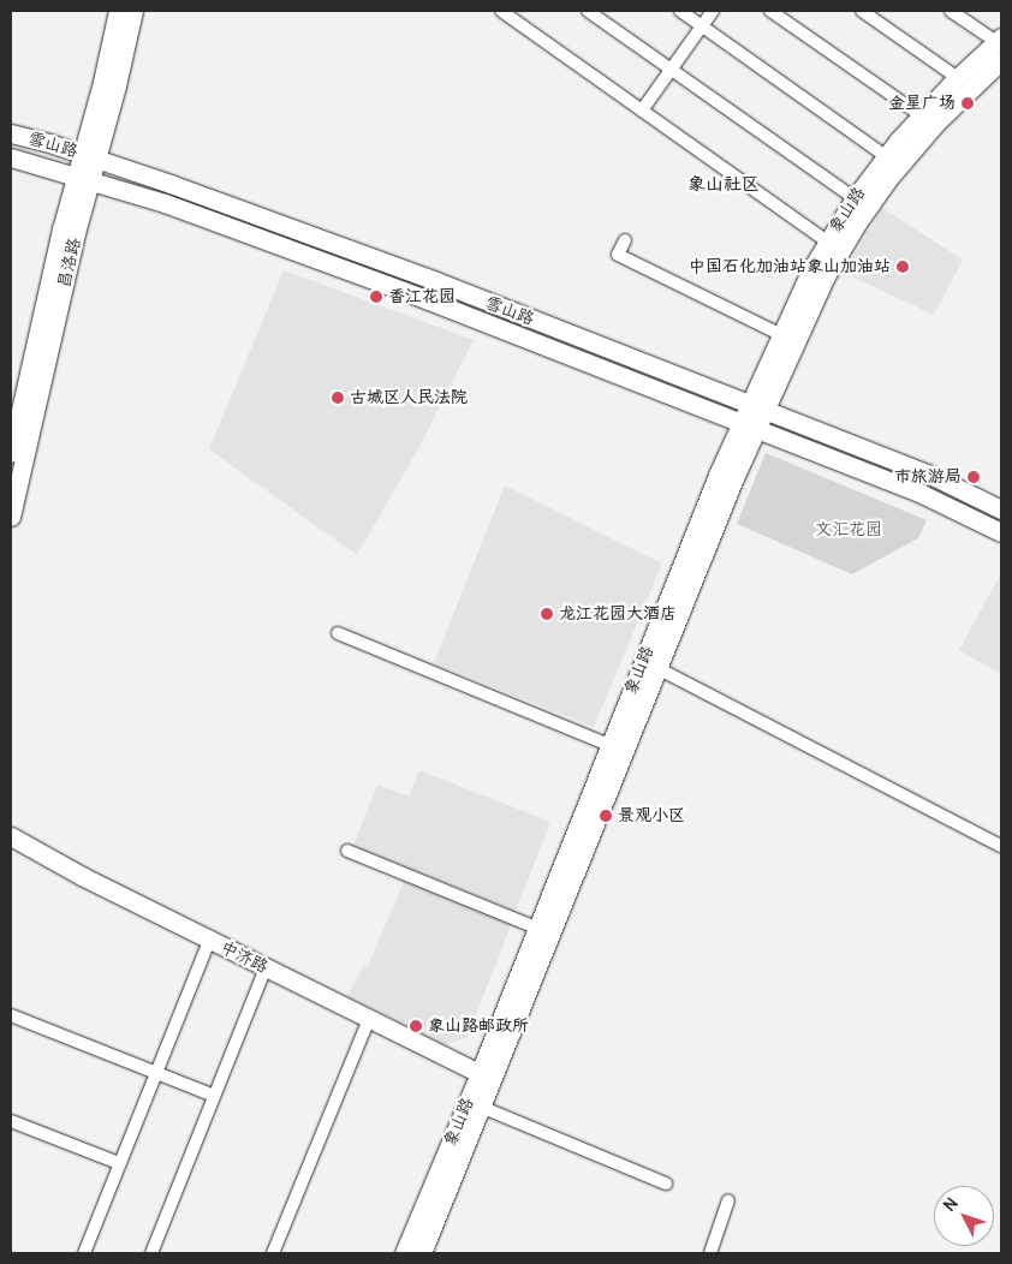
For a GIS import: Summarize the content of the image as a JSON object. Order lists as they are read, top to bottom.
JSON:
{
  "streets": {
    "street": [
      "雪山路",
      "象山路",
      "昌洛路",
      "中济路"
    ]
  },
  "crossings": [
    ["雪山路", "象山路"],
    ["雪山路", "昌洛路"],
    ["象山路", "中济路"]
  ],
  "districts": ["象山社区"],
  "parks": ["文汇花园"],
  "places": [
    "金星广场",
    "中国石化加油站象山加油站",
    "香江花园",
    "古城区人民法院",
    "市旅游局",
    "龙江花园大酒店",
    "景观小区",
    "象山路邮政所"
  ],
  "north": "top left"
}
